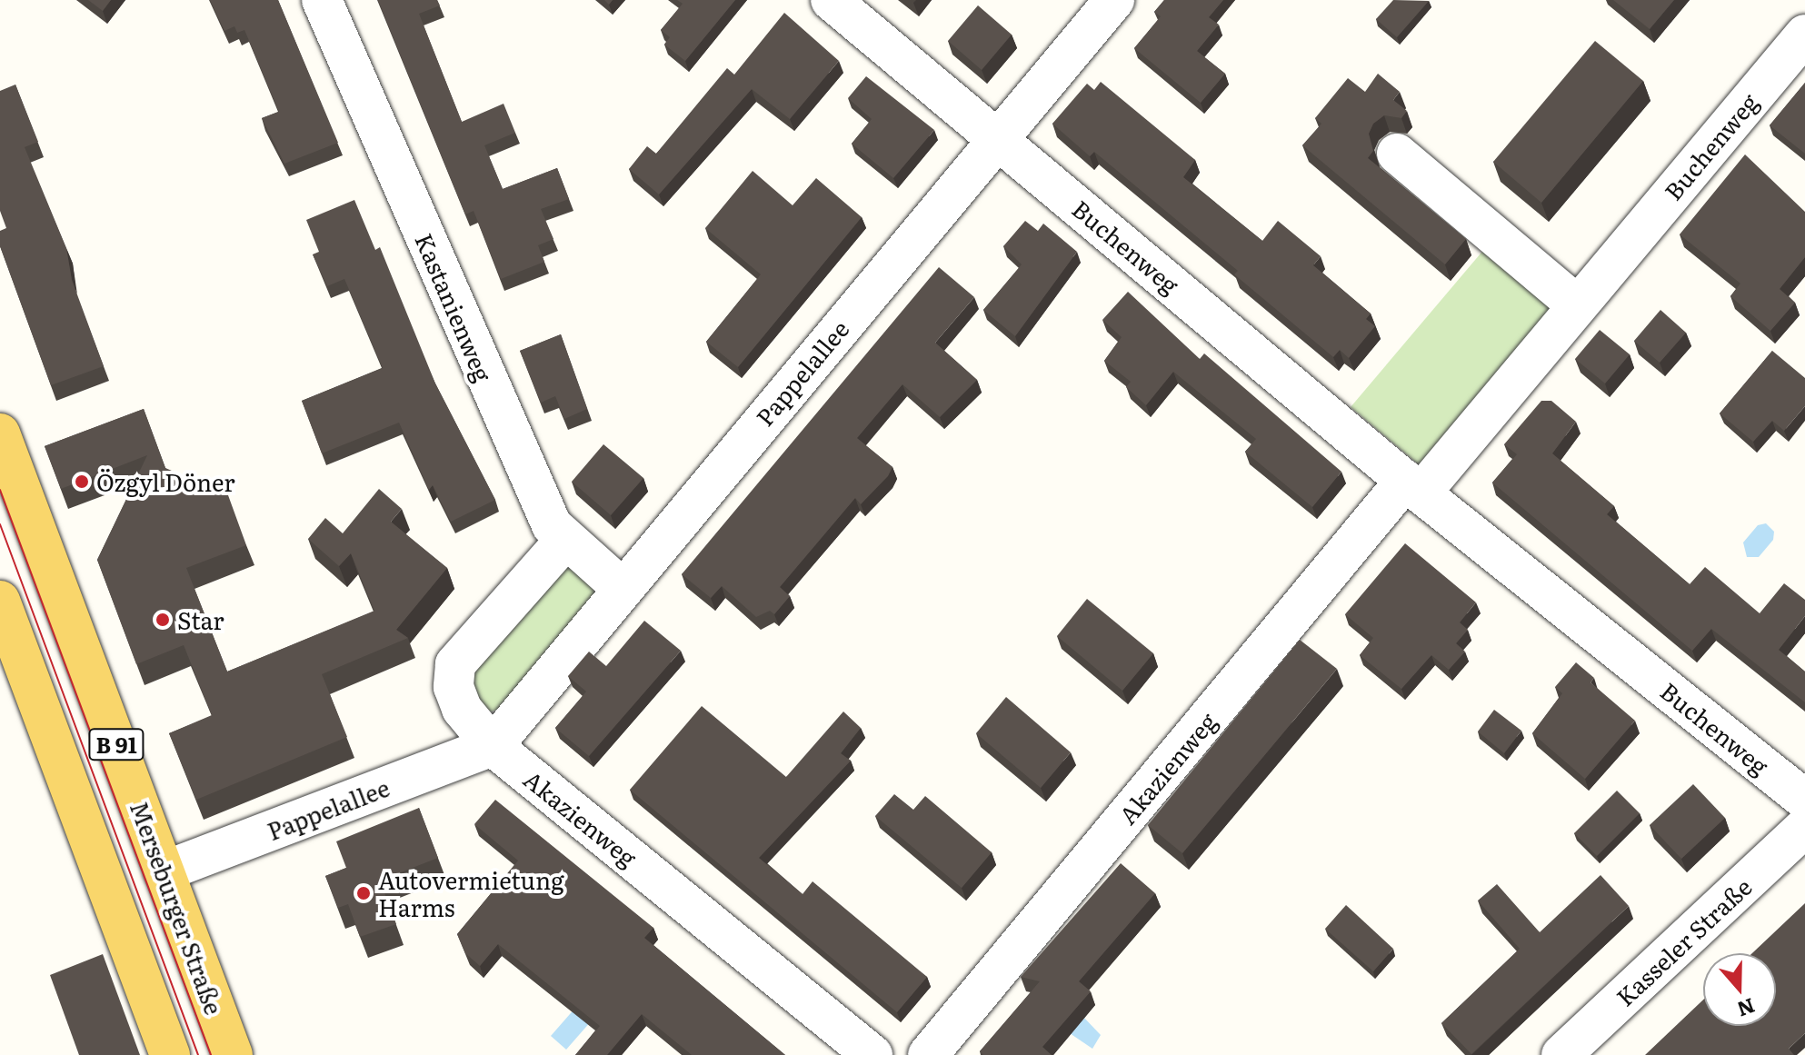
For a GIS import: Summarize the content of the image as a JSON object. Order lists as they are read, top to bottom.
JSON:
{
  "streets": {
    "main road": ["B 91", "Merseburger Straße"],
    "street": [
      "Buchenweg",
      "Kastanienweg",
      "Pappelallee",
      "Akazienweg",
      "Kasseler Straße"
    ]
  },
  "crossings": [
    ["Buchenweg", "Pappelallee"],
    ["Buchenweg", "Akazienweg"],
    ["Kastanienweg", "Pappelallee"],
    ["Pappelallee", "Akazienweg"],
    ["Pappelallee", "Merseburger Straße"]
  ],
  "places": ["Özgyl Döner", "Star", "Autovermietung Harms"],
  "north": "bottom"
}
